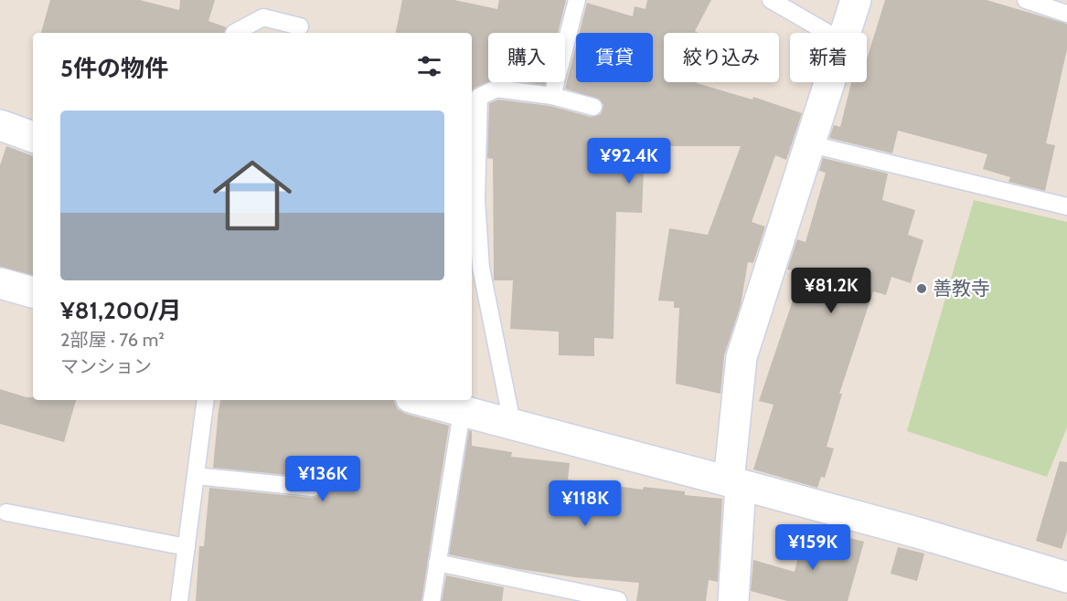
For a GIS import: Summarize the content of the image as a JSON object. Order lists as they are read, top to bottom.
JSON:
{
  "places": ["善教寺"],
  "page": {
    "chip": [
      "購入",
      "賃貸",
      "絞り込み",
      "新着"
    ],
    "heading": "5件の物件",
    "list": [
      {
        "name": "¥81,200/月",
        "note": "2部屋 · 76 m² · マンション"
      }
    ],
    "price": [
      "¥92.4K",
      "¥81.2K",
      "¥136K",
      "¥118K",
      "¥159K"
    ]
  }
}
